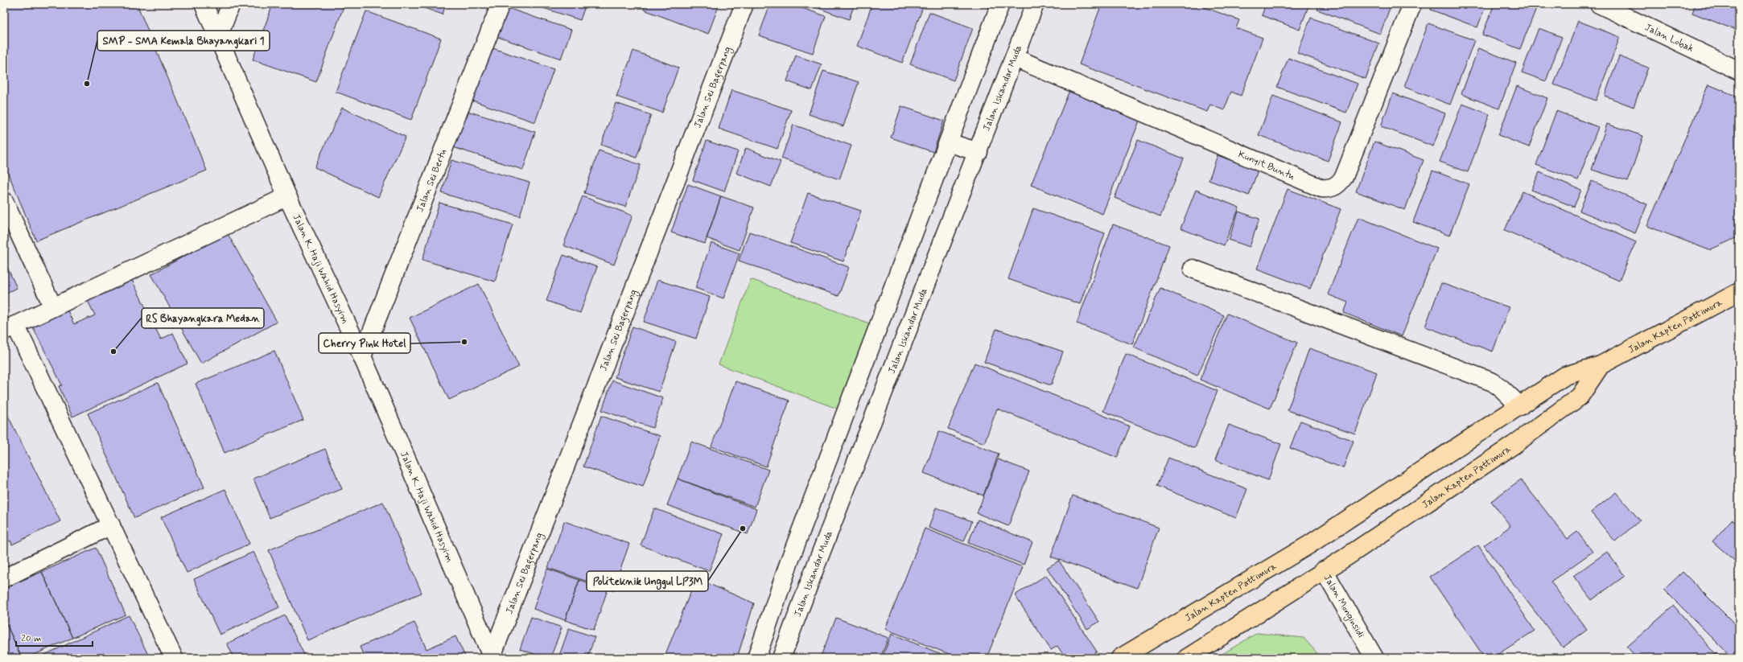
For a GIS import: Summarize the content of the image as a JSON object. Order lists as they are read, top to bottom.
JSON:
{
  "streets": {
    "main road": ["Jalan Kapten Pattimura"],
    "street": [
      "Jalan Lobak",
      "Jalan Sei Bagerpang",
      "Jalan Iskandar Muda",
      "Kunyit Buntu",
      "Jalan Sei Bertu",
      "Jalan K. Haji Wahid Hasyim",
      "Jalan Monginsidi"
    ]
  },
  "crossings": [
    ["Jalan Sei Bagerpang", "Jalan K. Haji Wahid Hasyim"],
    ["Jalan Iskandar Muda", "Kunyit Buntu"],
    ["Jalan Sei Bertu", "Jalan K. Haji Wahid Hasyim"],
    ["Jalan Kapten Pattimura", "Jalan Monginsidi"]
  ],
  "places": [
    "SMP - SMA Kemala Bhayangkari 1",
    "Cherry Pink Hotel",
    "RS Bhayangkara Medan",
    "Politeknik Unggul LP3M"
  ],
  "scale_bar": "20 m"
}
